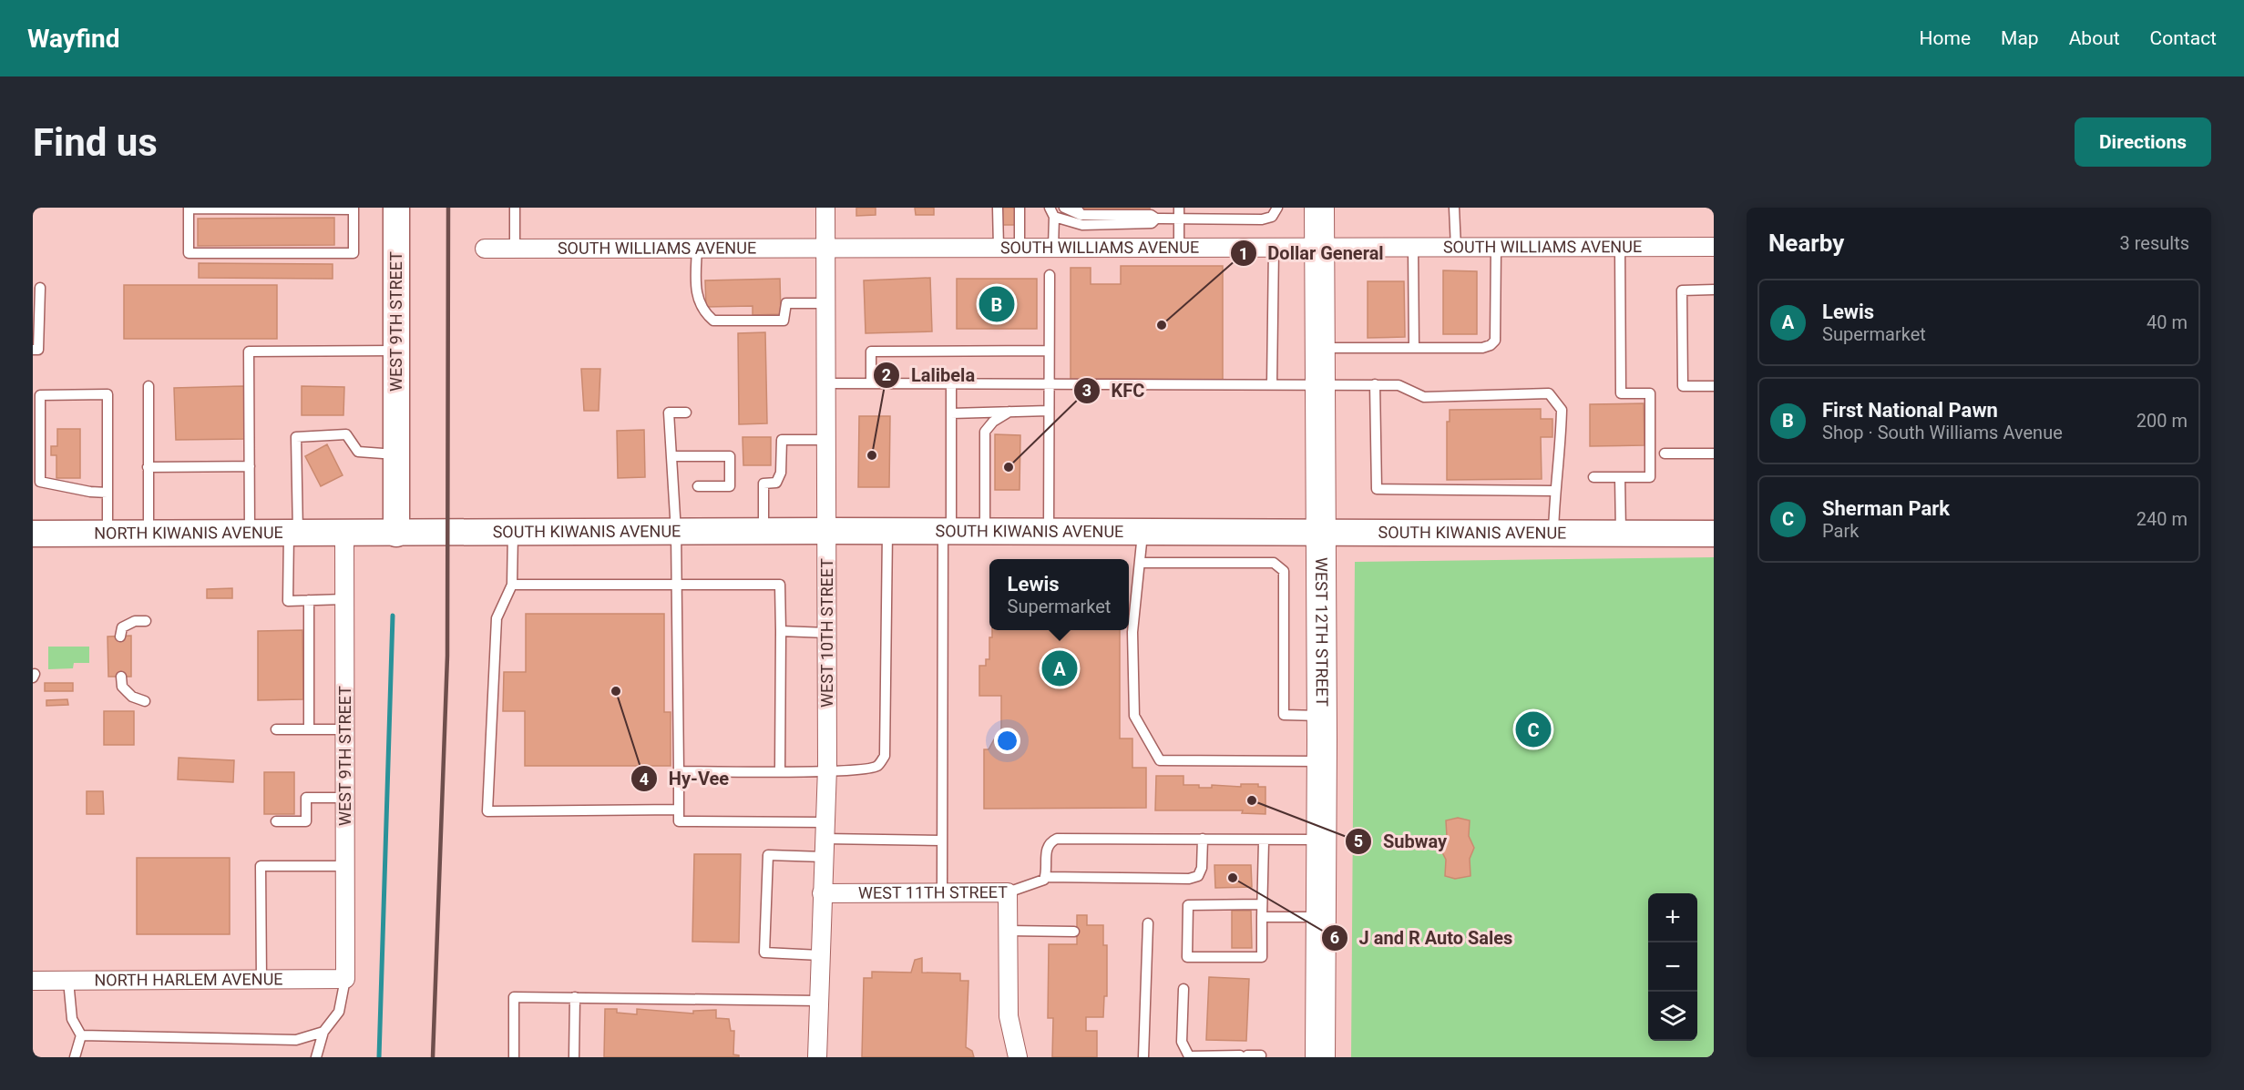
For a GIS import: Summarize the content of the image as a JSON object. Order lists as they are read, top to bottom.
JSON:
{
  "streets": {
    "main road": [
      "WEST 9TH STREET",
      "SOUTH KIWANIS AVENUE",
      "NORTH KIWANIS AVENUE",
      "WEST 12TH STREET"
    ],
    "street": [
      "SOUTH WILLIAMS AVENUE",
      "WEST 10TH STREET",
      "WEST 11TH STREET",
      "NORTH HARLEM AVENUE"
    ]
  },
  "crossings": [
    ["SOUTH WILLIAMS AVENUE", "WEST 10TH STREET"],
    ["SOUTH WILLIAMS AVENUE", "WEST 12TH STREET"],
    ["WEST 9TH STREET", "SOUTH KIWANIS AVENUE"],
    ["WEST 9TH STREET", "NORTH KIWANIS AVENUE"],
    ["WEST 9TH STREET", "NORTH HARLEM AVENUE"],
    ["SOUTH KIWANIS AVENUE", "NORTH KIWANIS AVENUE"],
    ["SOUTH KIWANIS AVENUE", "WEST 10TH STREET"],
    ["SOUTH KIWANIS AVENUE", "WEST 12TH STREET"],
    ["WEST 10TH STREET", "WEST 11TH STREET"]
  ],
  "places": [
    "Dollar General",
    "Lalibela",
    "KFC",
    "Hy-Vee",
    "Subway",
    "J and R Auto Sales"
  ],
  "page": {
    "header": "Wayfind",
    "nav": [
      "Home",
      "Map",
      "About",
      "Contact"
    ],
    "buttons": "Directions",
    "title": "Find us",
    "heading": ["Nearby", "3 results"],
    "list": [
      {
        "mark": "A",
        "name": "Lewis",
        "note": "Supermarket",
        "value": "40 m"
      },
      {
        "mark": "B",
        "name": "First National Pawn",
        "note": "Shop · South Williams Avenue",
        "value": "200 m"
      },
      {
        "mark": "C",
        "name": "Sherman Park",
        "note": "Park",
        "value": "240 m"
      }
    ],
    "pins": ["B", "A", "C"],
    "popup": ["Lewis", "Supermarket"],
    "map_buttons": ["+", "−"]
  }
}
